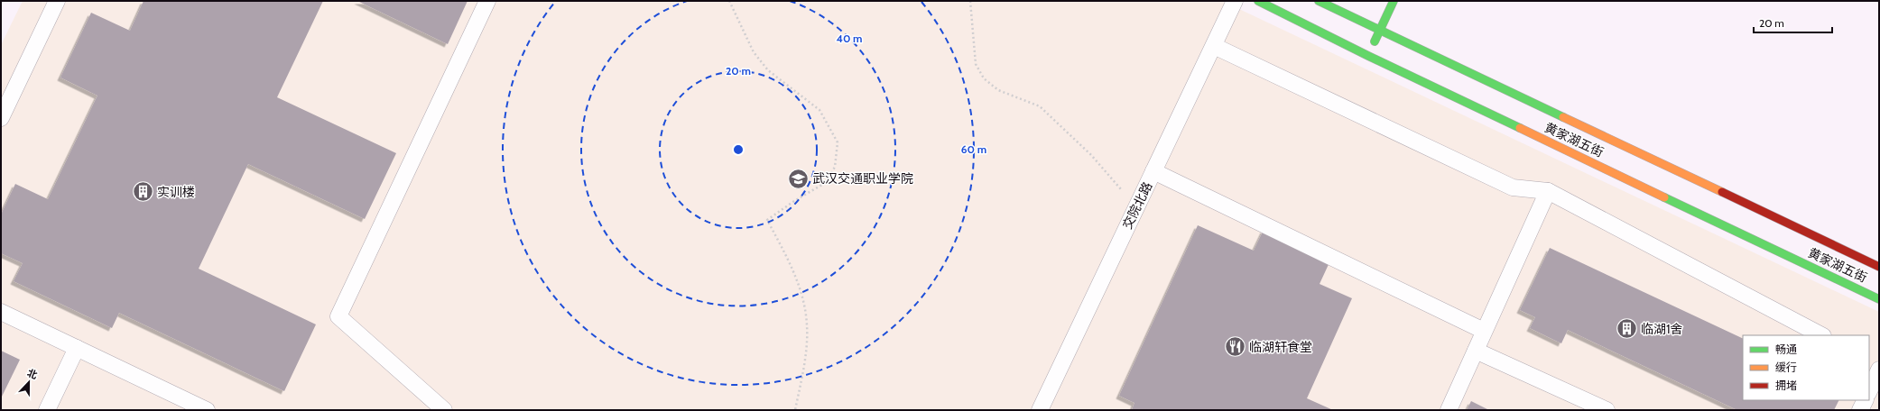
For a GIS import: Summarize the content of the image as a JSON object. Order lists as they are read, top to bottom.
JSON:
{
  "streets": {
    "street": ["黄家湖五街"],
    "lane": ["交院北路"]
  },
  "places": {
    "school or university": ["武汉交通职业学院"],
    "building": ["实训楼", "临湖1舍"],
    "restaurant": ["临湖轩食堂"]
  },
  "legend": ["畅通", "缓行", "拥堵"],
  "scale_bar": "20 m",
  "north": "top",
  "rings": ["40 m", "20 m", "60 m"]
}
